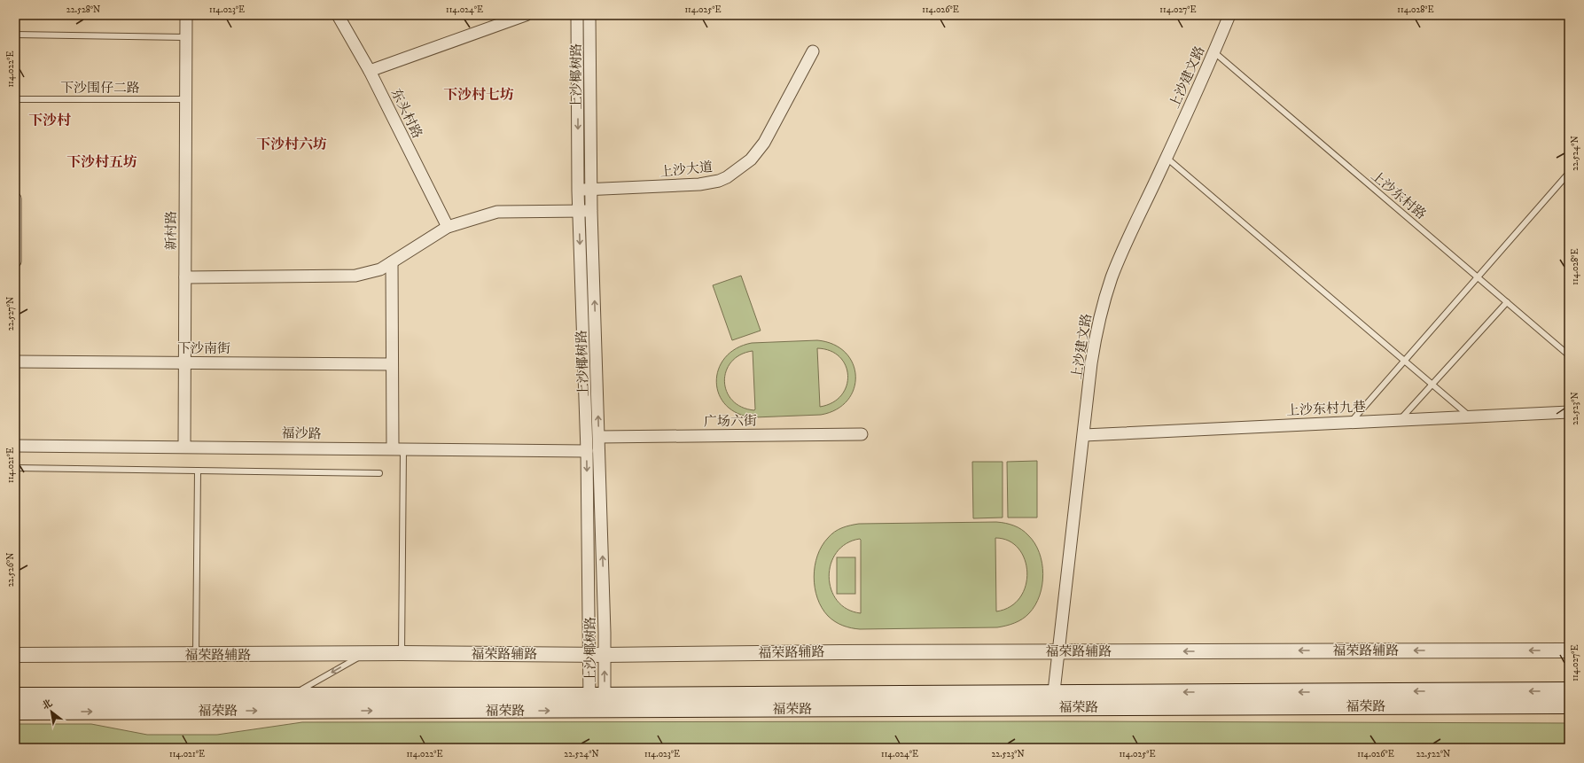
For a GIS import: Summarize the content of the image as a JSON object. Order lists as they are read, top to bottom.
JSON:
{
  "streets": {
    "main road": ["福荣路"],
    "street": [
      "上沙椰树路",
      "上沙建文路",
      "东头村路",
      "上沙大道",
      "新村路",
      "下沙南街",
      "上沙东村九巷",
      "广场六街",
      "福沙路",
      "福荣路辅路"
    ],
    "lane": ["下沙围仔二路", "上沙东村路"]
  },
  "crossings": [
    ["上沙椰树路", "上沙大道"],
    ["上沙椰树路", "广场六街"],
    ["上沙椰树路", "福沙路"],
    ["上沙椰树路", "福荣路辅路"],
    ["上沙椰树路", "福荣路"],
    ["上沙建文路", "上沙东村路"],
    ["上沙建文路", "上沙东村九巷"],
    ["上沙建文路", "福荣路辅路"],
    ["上沙建文路", "福荣路"],
    ["下沙围仔二路", "新村路"],
    ["新村路", "下沙南街"],
    ["新村路", "福沙路"]
  ],
  "districts": [
    "下沙村七坊",
    "下沙村",
    "下沙村六坊",
    "下沙村五坊"
  ],
  "north": "top left",
  "coordinates": [
    "22.528°N",
    "114.023°E",
    "114.024°E",
    "114.025°E",
    "114.026°E",
    "114.027°E",
    "114.028°E",
    "114.022°E",
    "22.524°N",
    "22.527°N",
    "22.523°N",
    "114.021°E",
    "22.526°N",
    "22.522°N"
  ]
}
